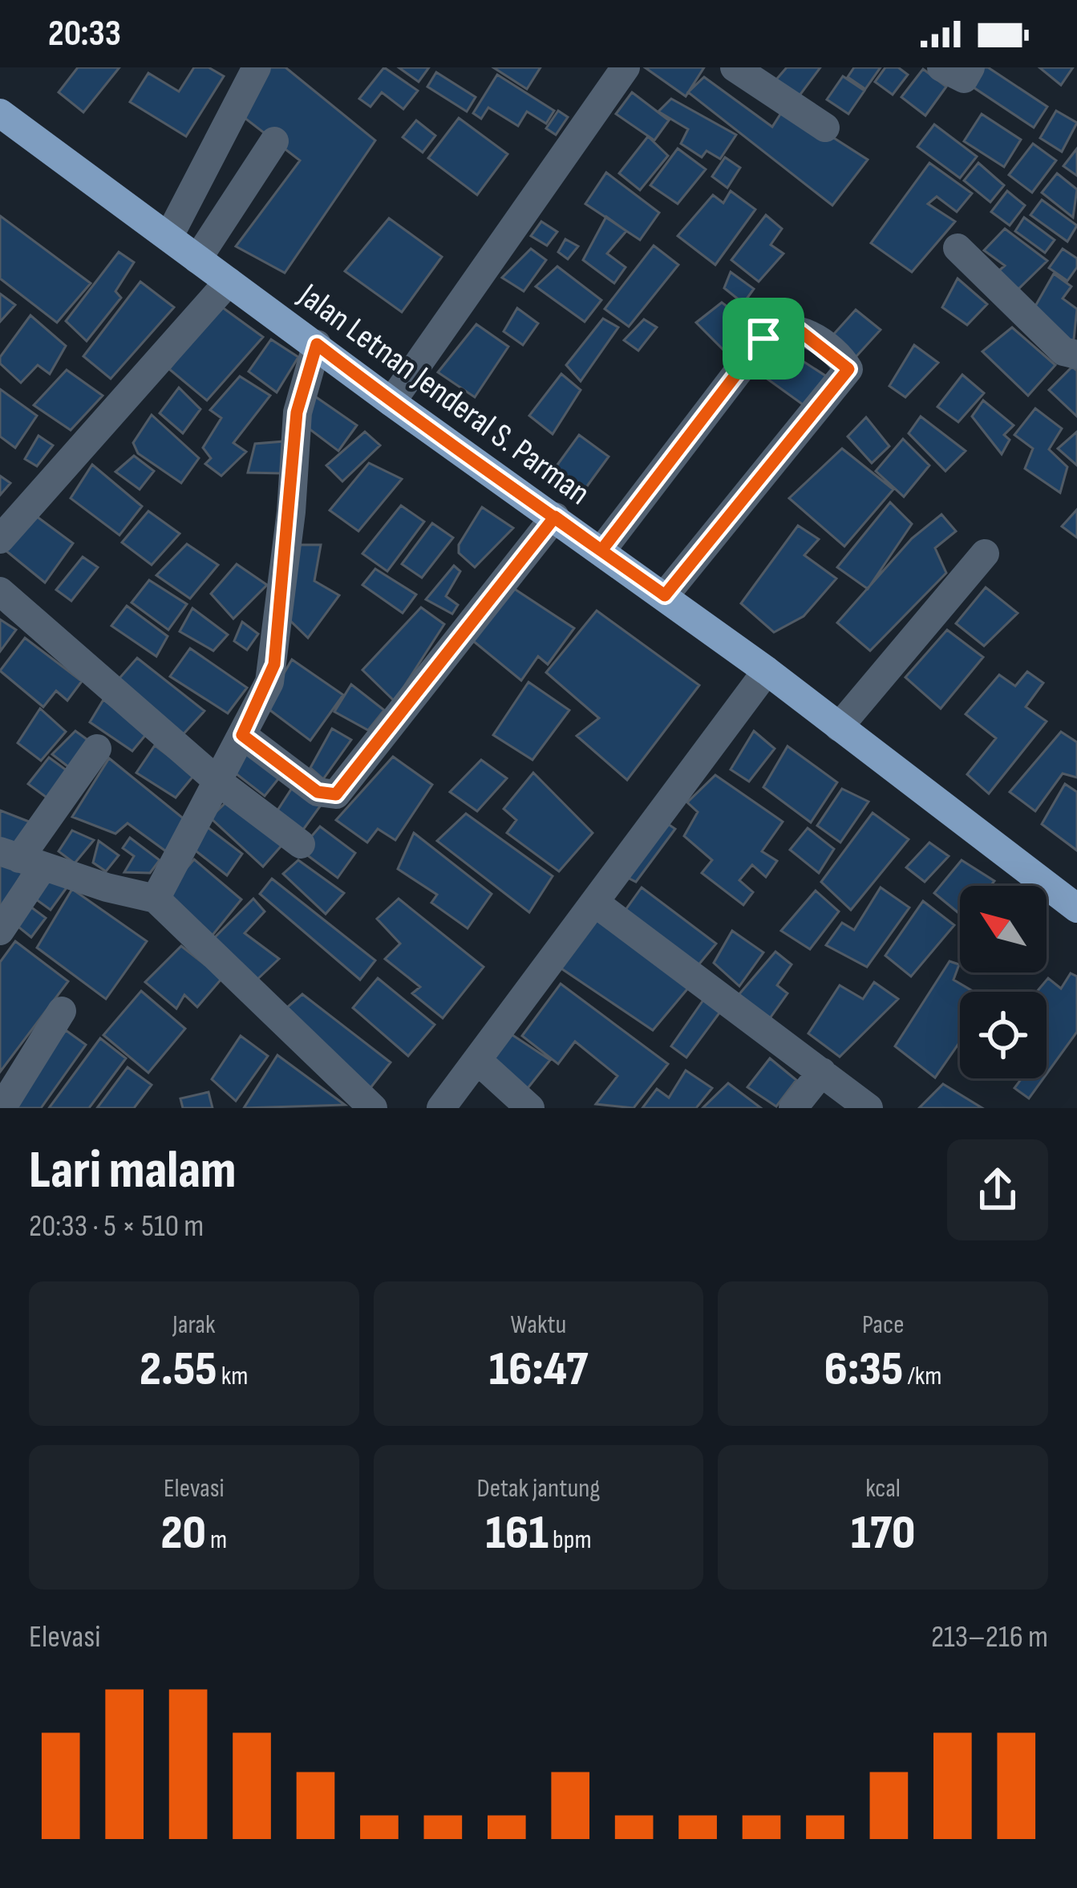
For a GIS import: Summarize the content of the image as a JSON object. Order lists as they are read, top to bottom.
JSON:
{
  "streets": {
    "main road": ["Jalan Letnan Jenderal S. Parman"]
  },
  "north": "top left",
  "page": {
    "status": "20:33",
    "heading": ["Lari malam", "20:33 · 5 × 510 m"],
    "stats": [
      ["Jarak", "2.55 km"],
      ["Waktu", "16:47"],
      ["Pace", "6:35 /km"],
      ["Elevasi", "20 m"],
      ["Detak jantung", "161 bpm"],
      ["kcal", "170"]
    ],
    "chart": ["Elevasi", "213–216 m"]
  }
}
